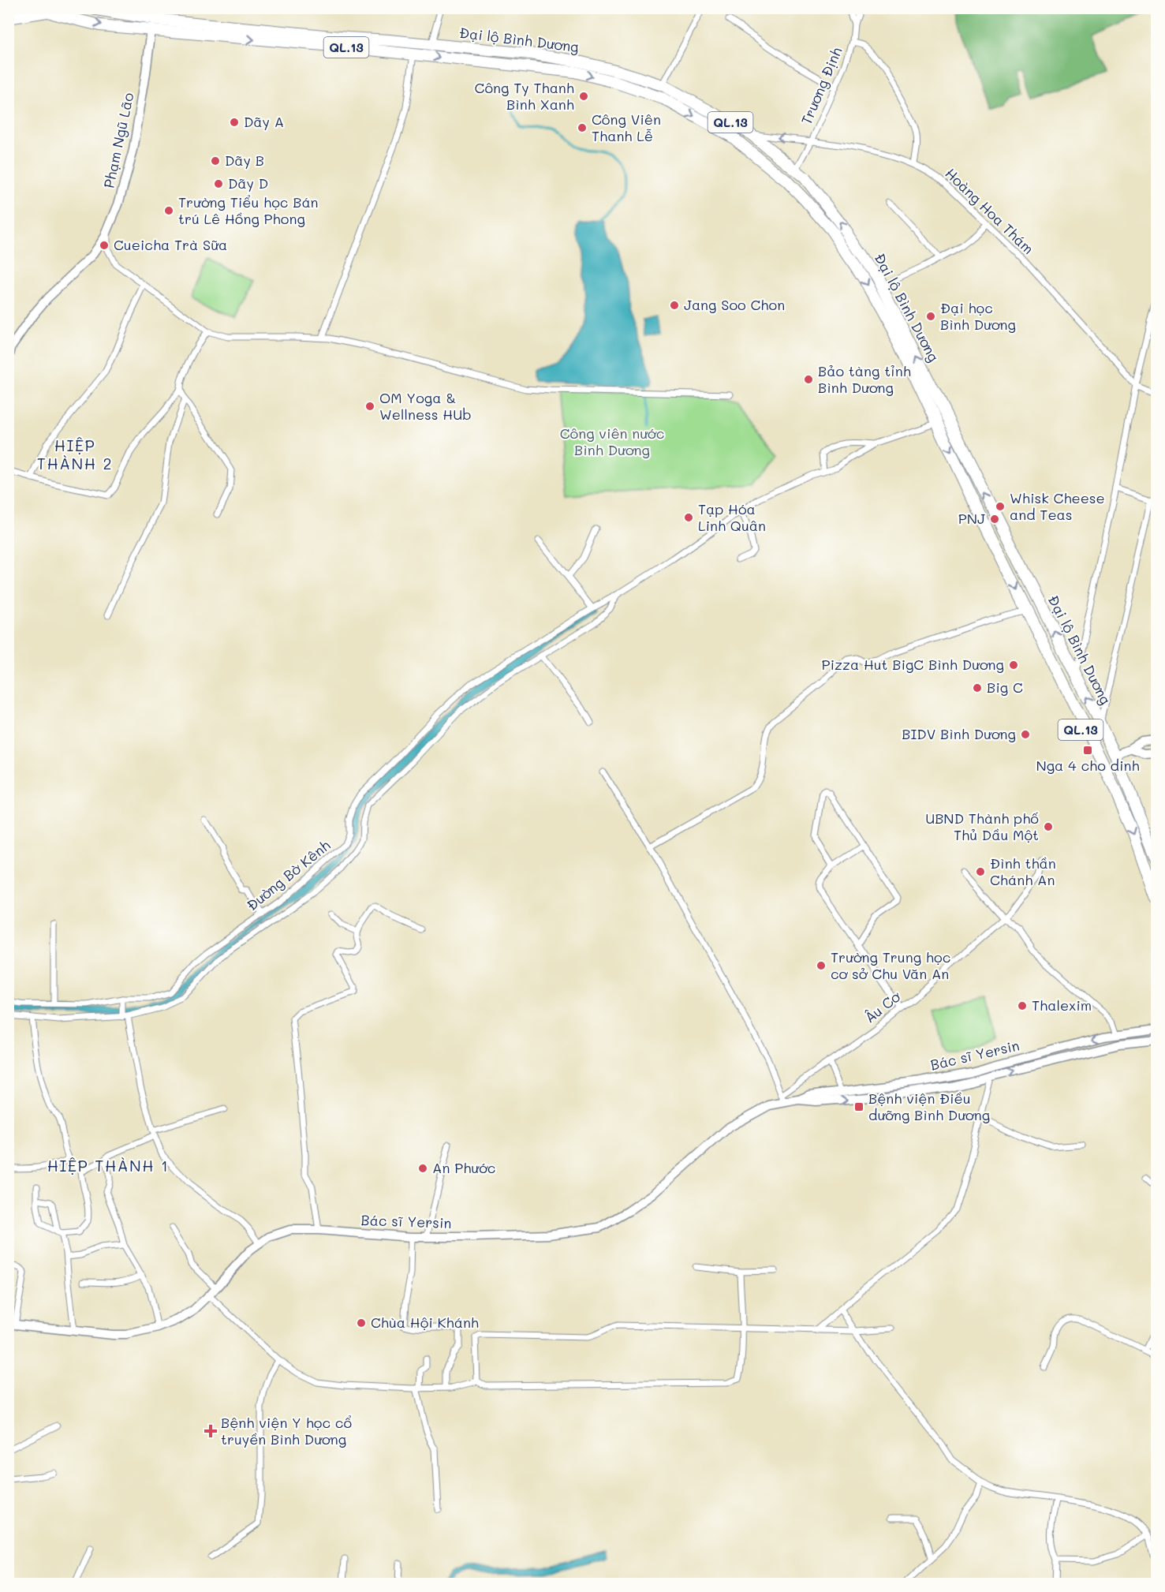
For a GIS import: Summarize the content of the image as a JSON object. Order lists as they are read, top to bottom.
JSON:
{
  "streets": {
    "highway": ["Đại lộ Bình Dương", "QL.13"],
    "main road": ["Phạm Ngũ Lão", "Bác sĩ Yersin"],
    "street": [
      "Trương Định",
      "Hoàng Hoa Thám",
      "Đường Bờ Kênh",
      "Âu Cơ"
    ]
  },
  "crossings": [
    ["Đại lộ Bình Dương", "Trương Định"],
    ["Đại lộ Bình Dương", "Phạm Ngũ Lão"],
    ["Đại lộ Bình Dương", "Hoàng Hoa Thám"],
    ["Trương Định", "Hoàng Hoa Thám"],
    ["Âu Cơ", "Bác sĩ Yersin"]
  ],
  "districts": ["HIỆP THÀNH 2", "HIỆP THÀNH 1"],
  "parks": ["Công viên nước Bình Dương"],
  "places": {
    "other": [
      "Công Ty Thanh Bình Xanh",
      "Dãy A",
      "Công Viên Thanh Lễ",
      "Dãy B",
      "Dãy D",
      "Trường Tiểu học Bán trú Lê Hồng Phong",
      "Cueicha Trà Sữa",
      "Jang Soo Chon",
      "Đại học Bình Dương",
      "Bảo tàng tỉnh Bình Dương",
      "OM Yoga & Wellness HUb",
      "Whisk Cheese and Teas",
      "Tạp Hóa Linh Quân",
      "PNJ",
      "Pizza Hut BigC Bình Dương",
      "Big C",
      "BIDV Bình Dương",
      "UBND Thành phố Thủ Dầu Một",
      "Đình thần Chánh An",
      "Trường Trung học cơ sở Chu Văn An",
      "Thalexim",
      "An Phước",
      "Chùa Hội Khánh"
    ],
    "transit": ["Nga 4 cho dinh", "Bệnh viện Điều dưỡng Bình Dương"],
    "health": ["Bệnh viện Y học cổ truyền Bình Dương"]
  }
}
